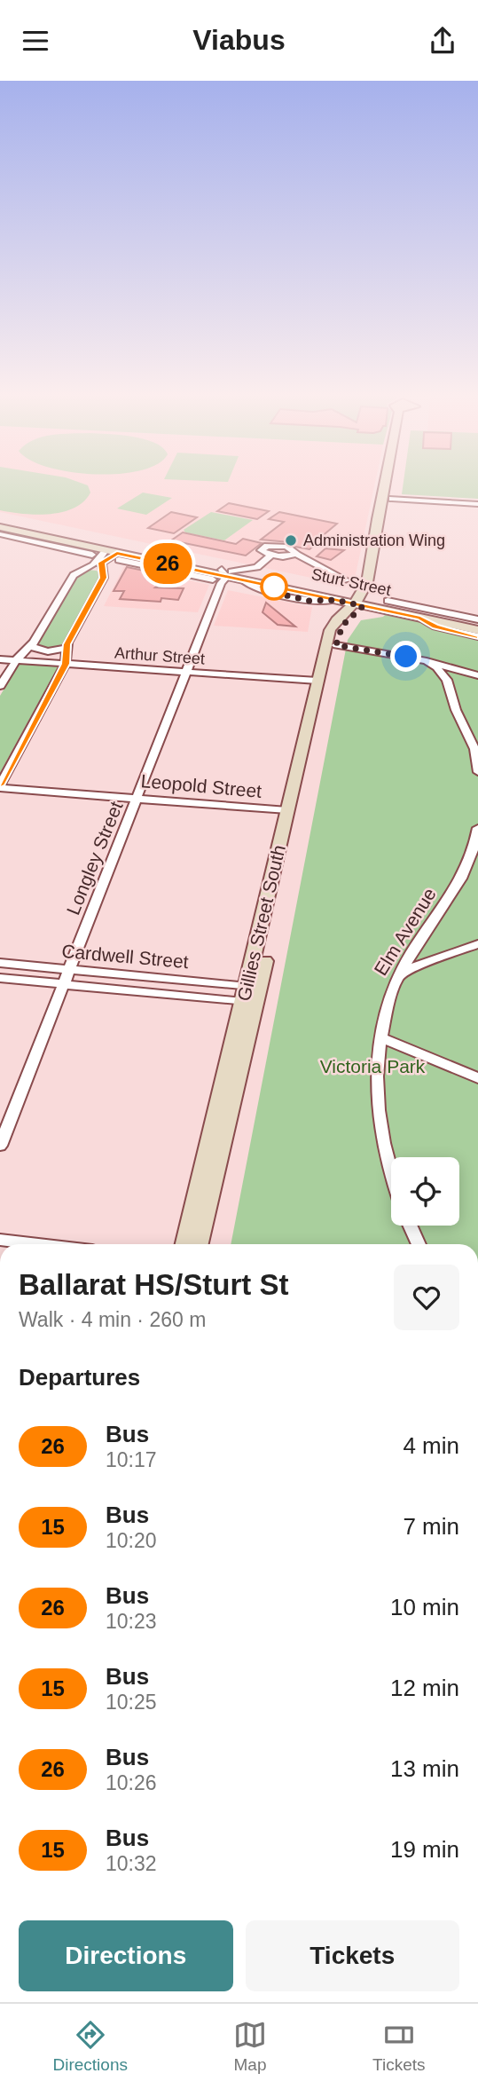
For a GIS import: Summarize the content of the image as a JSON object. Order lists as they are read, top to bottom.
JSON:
{
  "streets": {
    "main road": ["Sturt Street", "Gillies Street South"],
    "street": [
      "Arthur Street",
      "Leopold Street",
      "Longley Street",
      "Elm Avenue",
      "Cardwell Street"
    ]
  },
  "crossings": [
    ["Sturt Street", "Longley Street"],
    ["Sturt Street", "Gillies Street South"],
    ["Arthur Street", "Longley Street"],
    ["Arthur Street", "Gillies Street South"],
    ["Leopold Street", "Longley Street"],
    ["Leopold Street", "Gillies Street South"],
    ["Longley Street", "Cardwell Street"],
    ["Gillies Street South", "Cardwell Street"]
  ],
  "parks": ["Victoria Park"],
  "places": ["Administration Wing"],
  "lines": ["bus line 26"],
  "page": {
    "header": "Viabus",
    "on_map": "26",
    "heading": [
      ["Ballarat HS/Sturt St", "Walk · 4 min · 260 m"],
      "Departures"
    ],
    "list": [
      {
        "mark": "26",
        "name": "Bus",
        "note": "10:17",
        "value": "4 min"
      },
      {
        "mark": "15",
        "name": "Bus",
        "note": "10:20",
        "value": "7 min"
      },
      {
        "mark": "26",
        "name": "Bus",
        "note": "10:23",
        "value": "10 min"
      },
      {
        "mark": "15",
        "name": "Bus",
        "note": "10:25",
        "value": "12 min"
      },
      {
        "mark": "26",
        "name": "Bus",
        "note": "10:26",
        "value": "13 min"
      },
      {
        "mark": "15",
        "name": "Bus",
        "note": "10:32",
        "value": "19 min"
      }
    ],
    "buttons": ["Directions", "Tickets"],
    "tabs": ["Directions", "Map", "Tickets"]
  }
}
